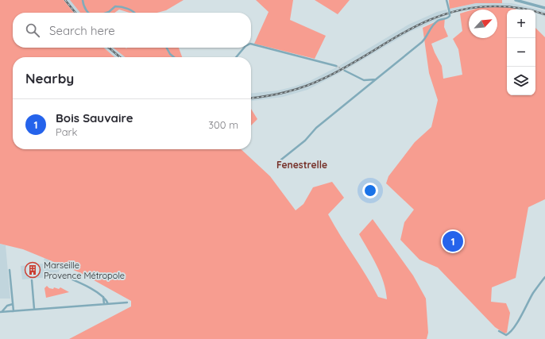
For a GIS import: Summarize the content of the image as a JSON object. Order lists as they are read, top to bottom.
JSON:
{
  "districts": ["Fenestrelle"],
  "places": {
    "building": ["Marseille Provence Métropole"]
  },
  "north": "top right",
  "page": {
    "map_buttons": ["+", "−"],
    "search": "Search here",
    "heading": "Nearby",
    "list": [
      {
        "mark": "1",
        "name": "Bois Sauvaire",
        "note": "Park",
        "value": "300 m"
      }
    ],
    "pins": "1"
  }
}
